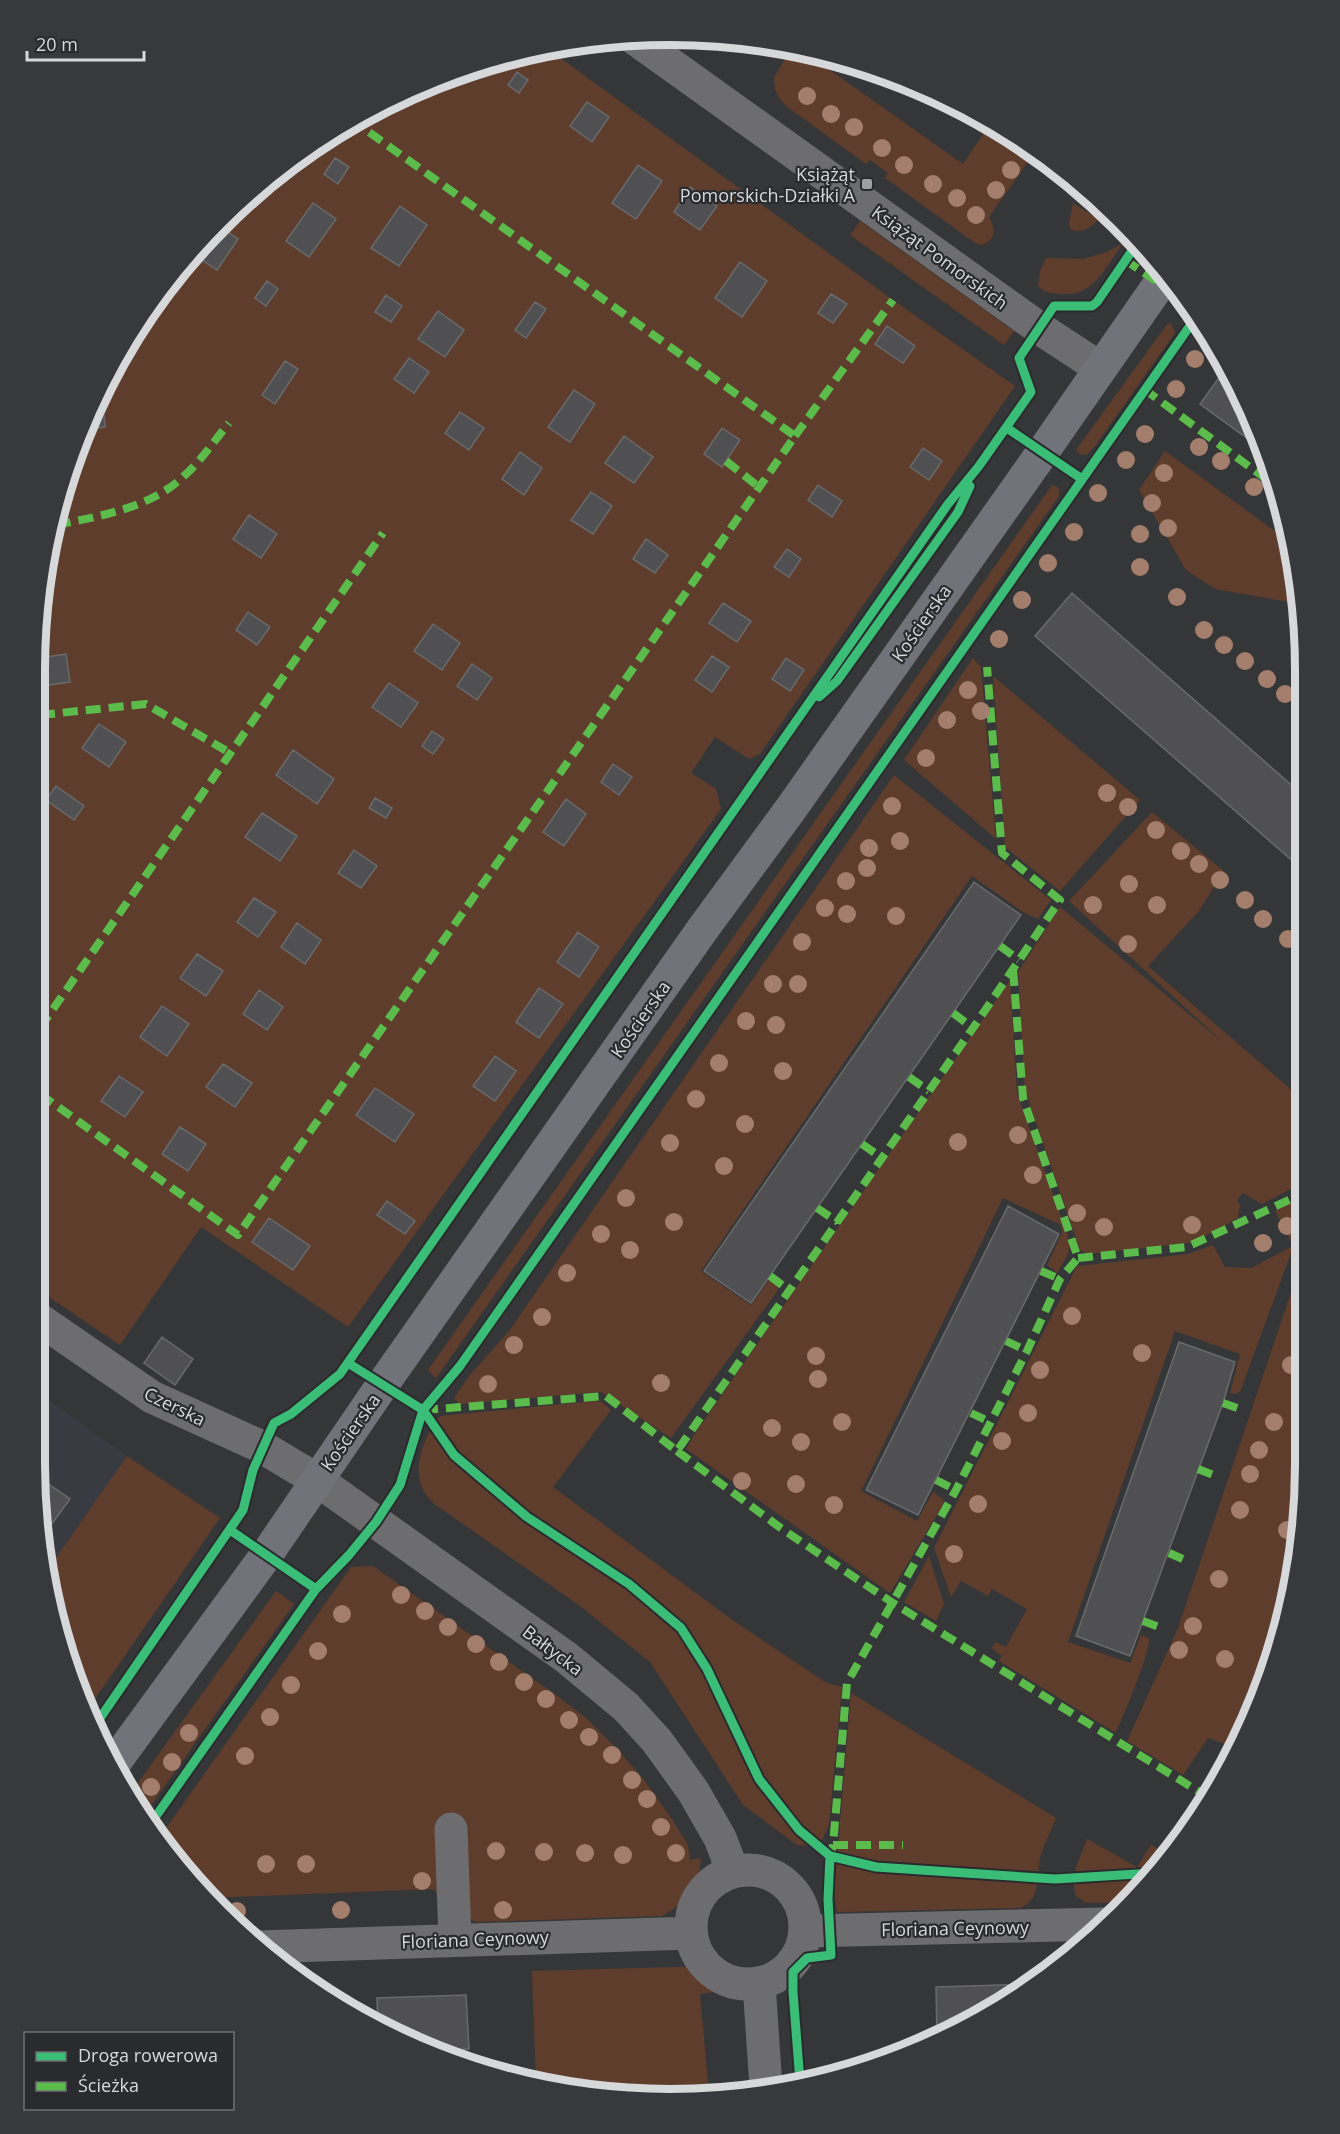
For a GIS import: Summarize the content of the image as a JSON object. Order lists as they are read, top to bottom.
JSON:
{
  "streets": {
    "main road": ["Kościerska"],
    "street": [
      "Książąt Pomorskich",
      "Czerska",
      "Bałtycka",
      "Floriana Ceynowy"
    ]
  },
  "crossings": [
    ["Książąt Pomorskich", "Kościerska"],
    ["Kościerska", "Czerska"],
    ["Kościerska", "Bałtycka"],
    ["Czerska", "Bałtycka"],
    ["Bałtycka", "Floriana Ceynowy"]
  ],
  "places": {
    "transit": ["Książąt Pomorskich-Działki A"]
  },
  "legend": ["Droga rowerowa", "Ścieżka"],
  "scale_bar": "20 m"
}
